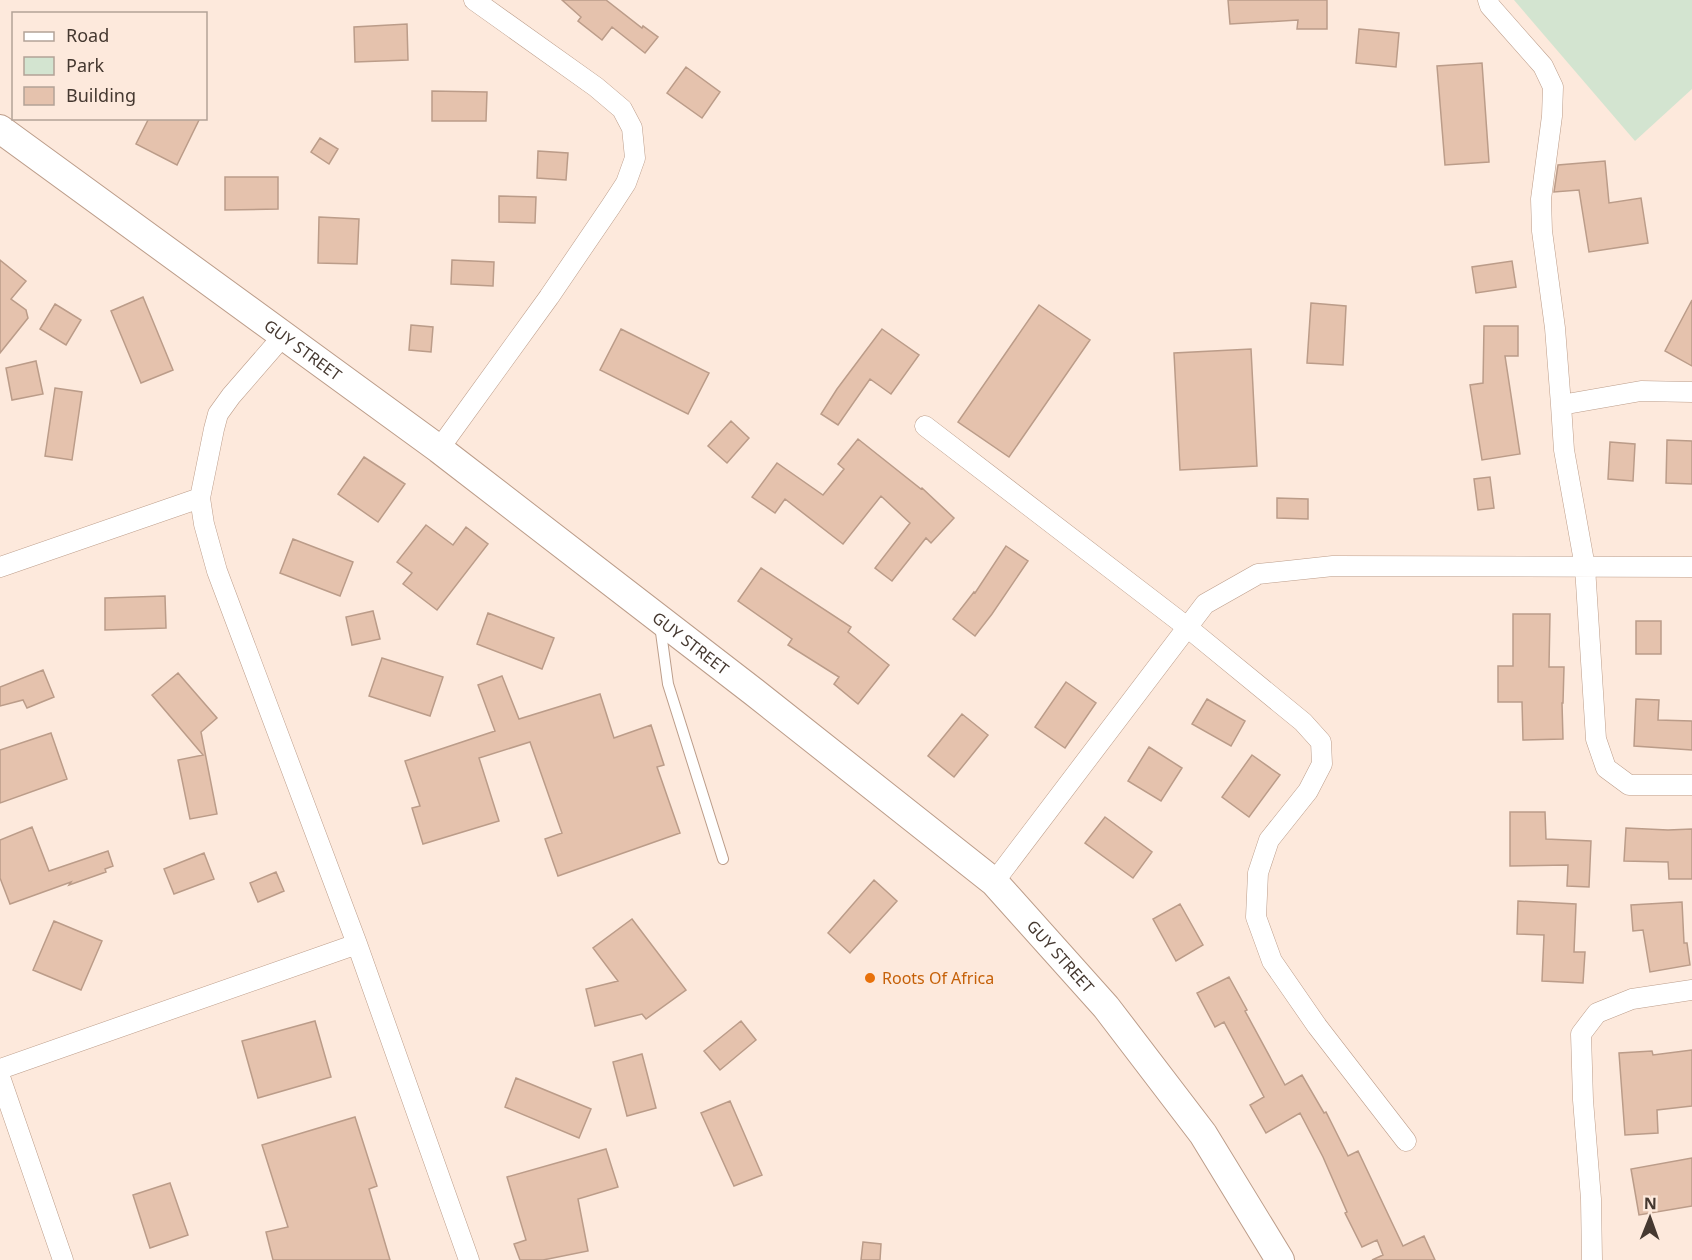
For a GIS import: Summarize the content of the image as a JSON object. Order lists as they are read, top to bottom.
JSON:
{
  "streets": {
    "street": ["GUY STREET"]
  },
  "places": ["Roots Of Africa"],
  "legend": ["Road", "Park", "Building"],
  "north": "top"
}
